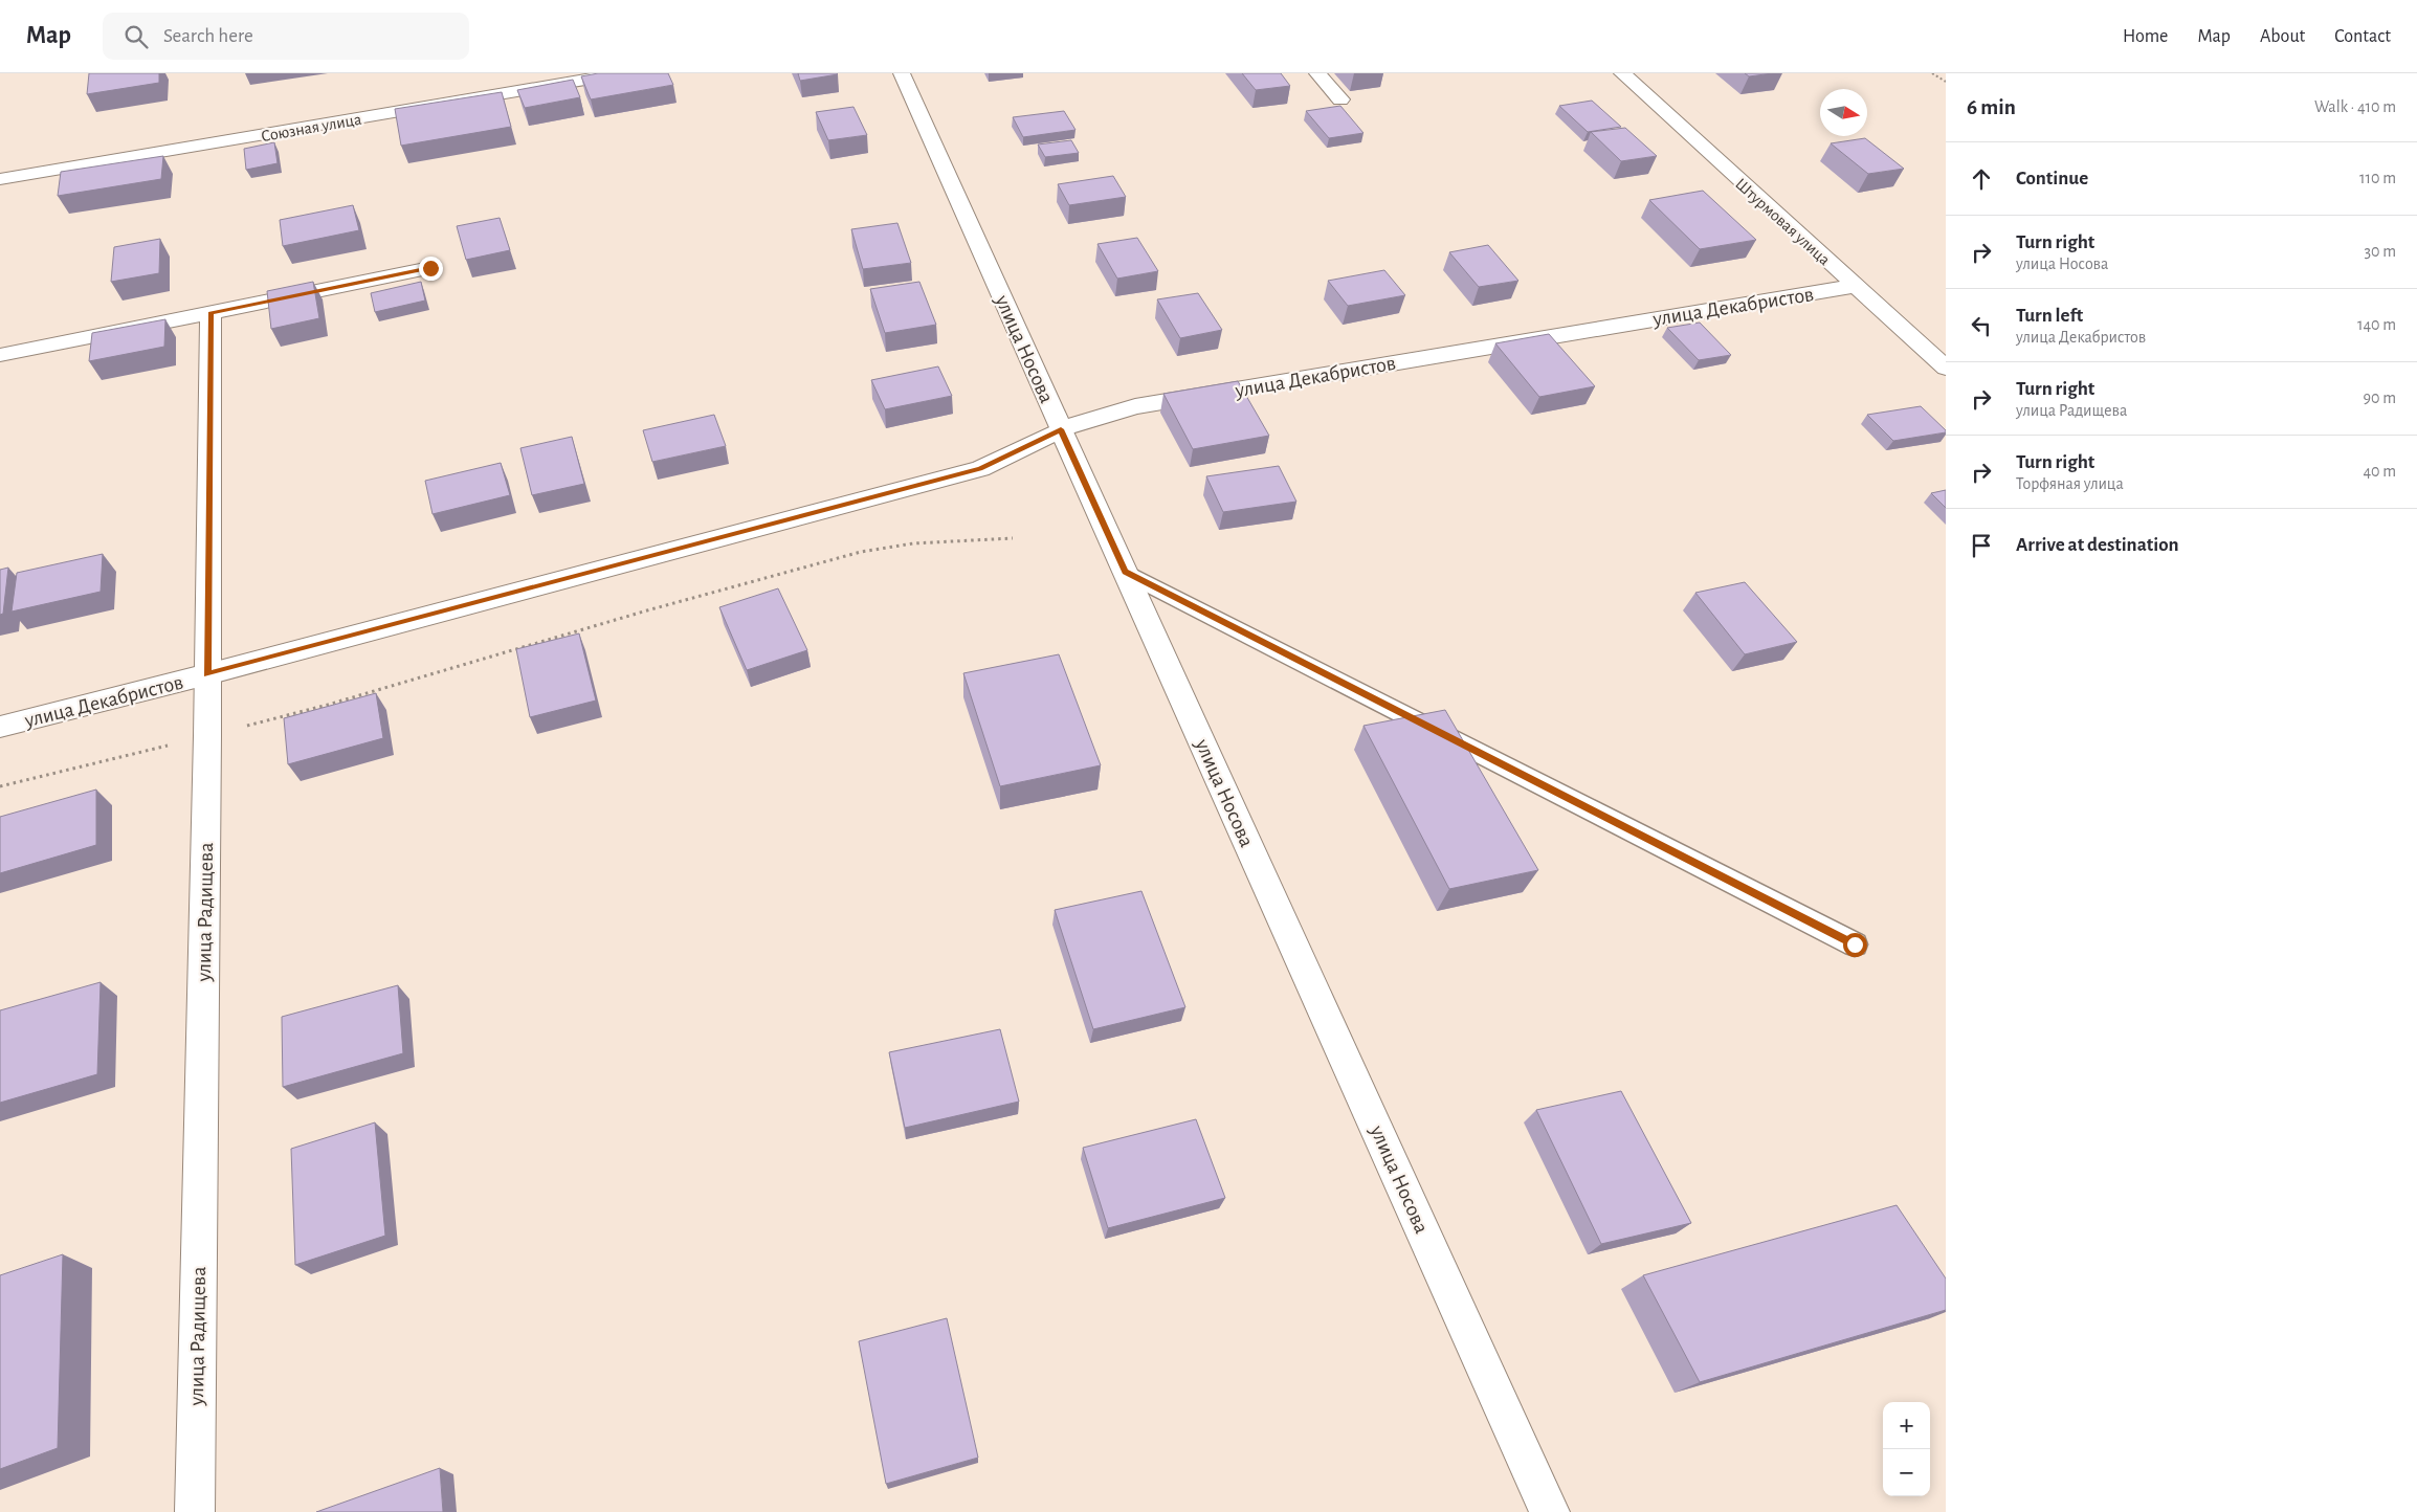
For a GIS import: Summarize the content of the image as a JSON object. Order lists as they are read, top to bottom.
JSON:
{
  "streets": {
    "street": [
      "Союзная улица",
      "Штурмовая улица",
      "улица Декабристов",
      "улица Носова",
      "улица Радищева"
    ]
  },
  "crossings": [
    ["Штурмовая улица", "улица Декабристов"],
    ["улица Декабристов", "улица Носова"],
    ["улица Декабристов", "улица Радищева"]
  ],
  "north": "right",
  "page": {
    "header": "Map",
    "search": "Search here",
    "nav": [
      "Home",
      "Map",
      "About",
      "Contact"
    ],
    "heading": ["6 min", "Walk · 410 m"],
    "list": [
      ["Continue", "110 m"],
      ["Turn right", "улица Носова", "30 m"],
      ["Turn left", "улица Декабристов", "140 m"],
      ["Turn right", "улица Радищева", "90 m"],
      ["Turn right", "Торфяная улица", "40 m"],
      "Arrive at destination"
    ],
    "map_buttons": ["+", "−"]
  }
}
